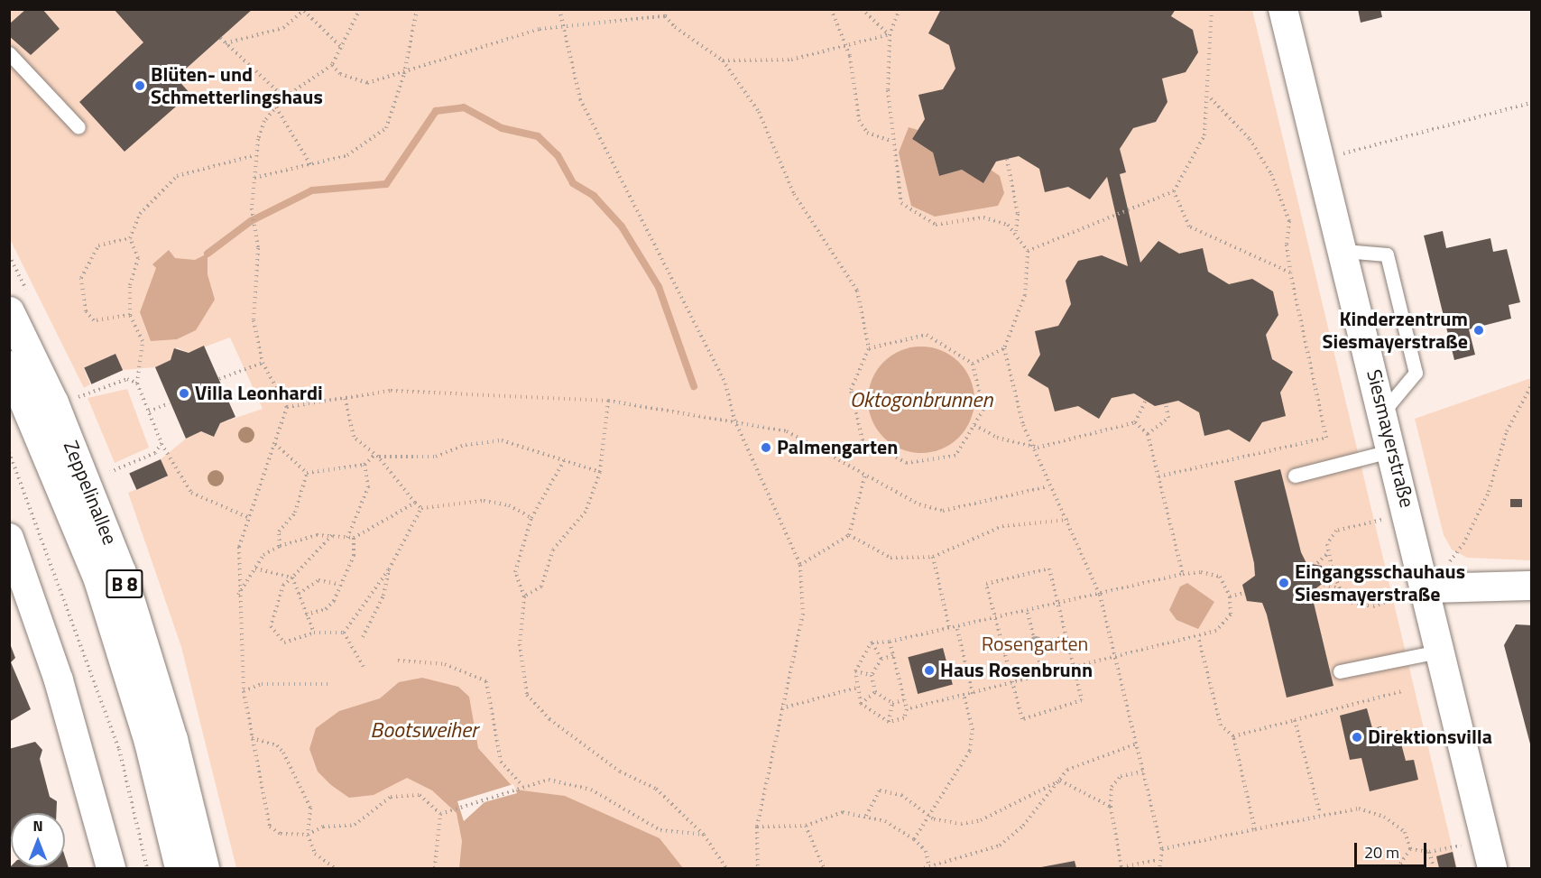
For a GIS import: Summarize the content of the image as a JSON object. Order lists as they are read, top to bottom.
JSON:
{
  "streets": {
    "main road": ["Zeppelinallee", "B 8"],
    "street": ["Siesmayerstraße"]
  },
  "water": ["Oktogonbrunnen", "Bootsweiher"],
  "parks": ["Rosengarten"],
  "places": [
    "Blüten- und Schmetterlingshaus",
    "Kinderzentrum Siesmayerstraße",
    "Villa Leonhardi",
    "Palmengarten",
    "Eingangsschauhaus Siesmayerstraße",
    "Haus Rosenbrunn",
    "Direktionsvilla"
  ],
  "scale_bar": "20 m",
  "north": "top"
}
